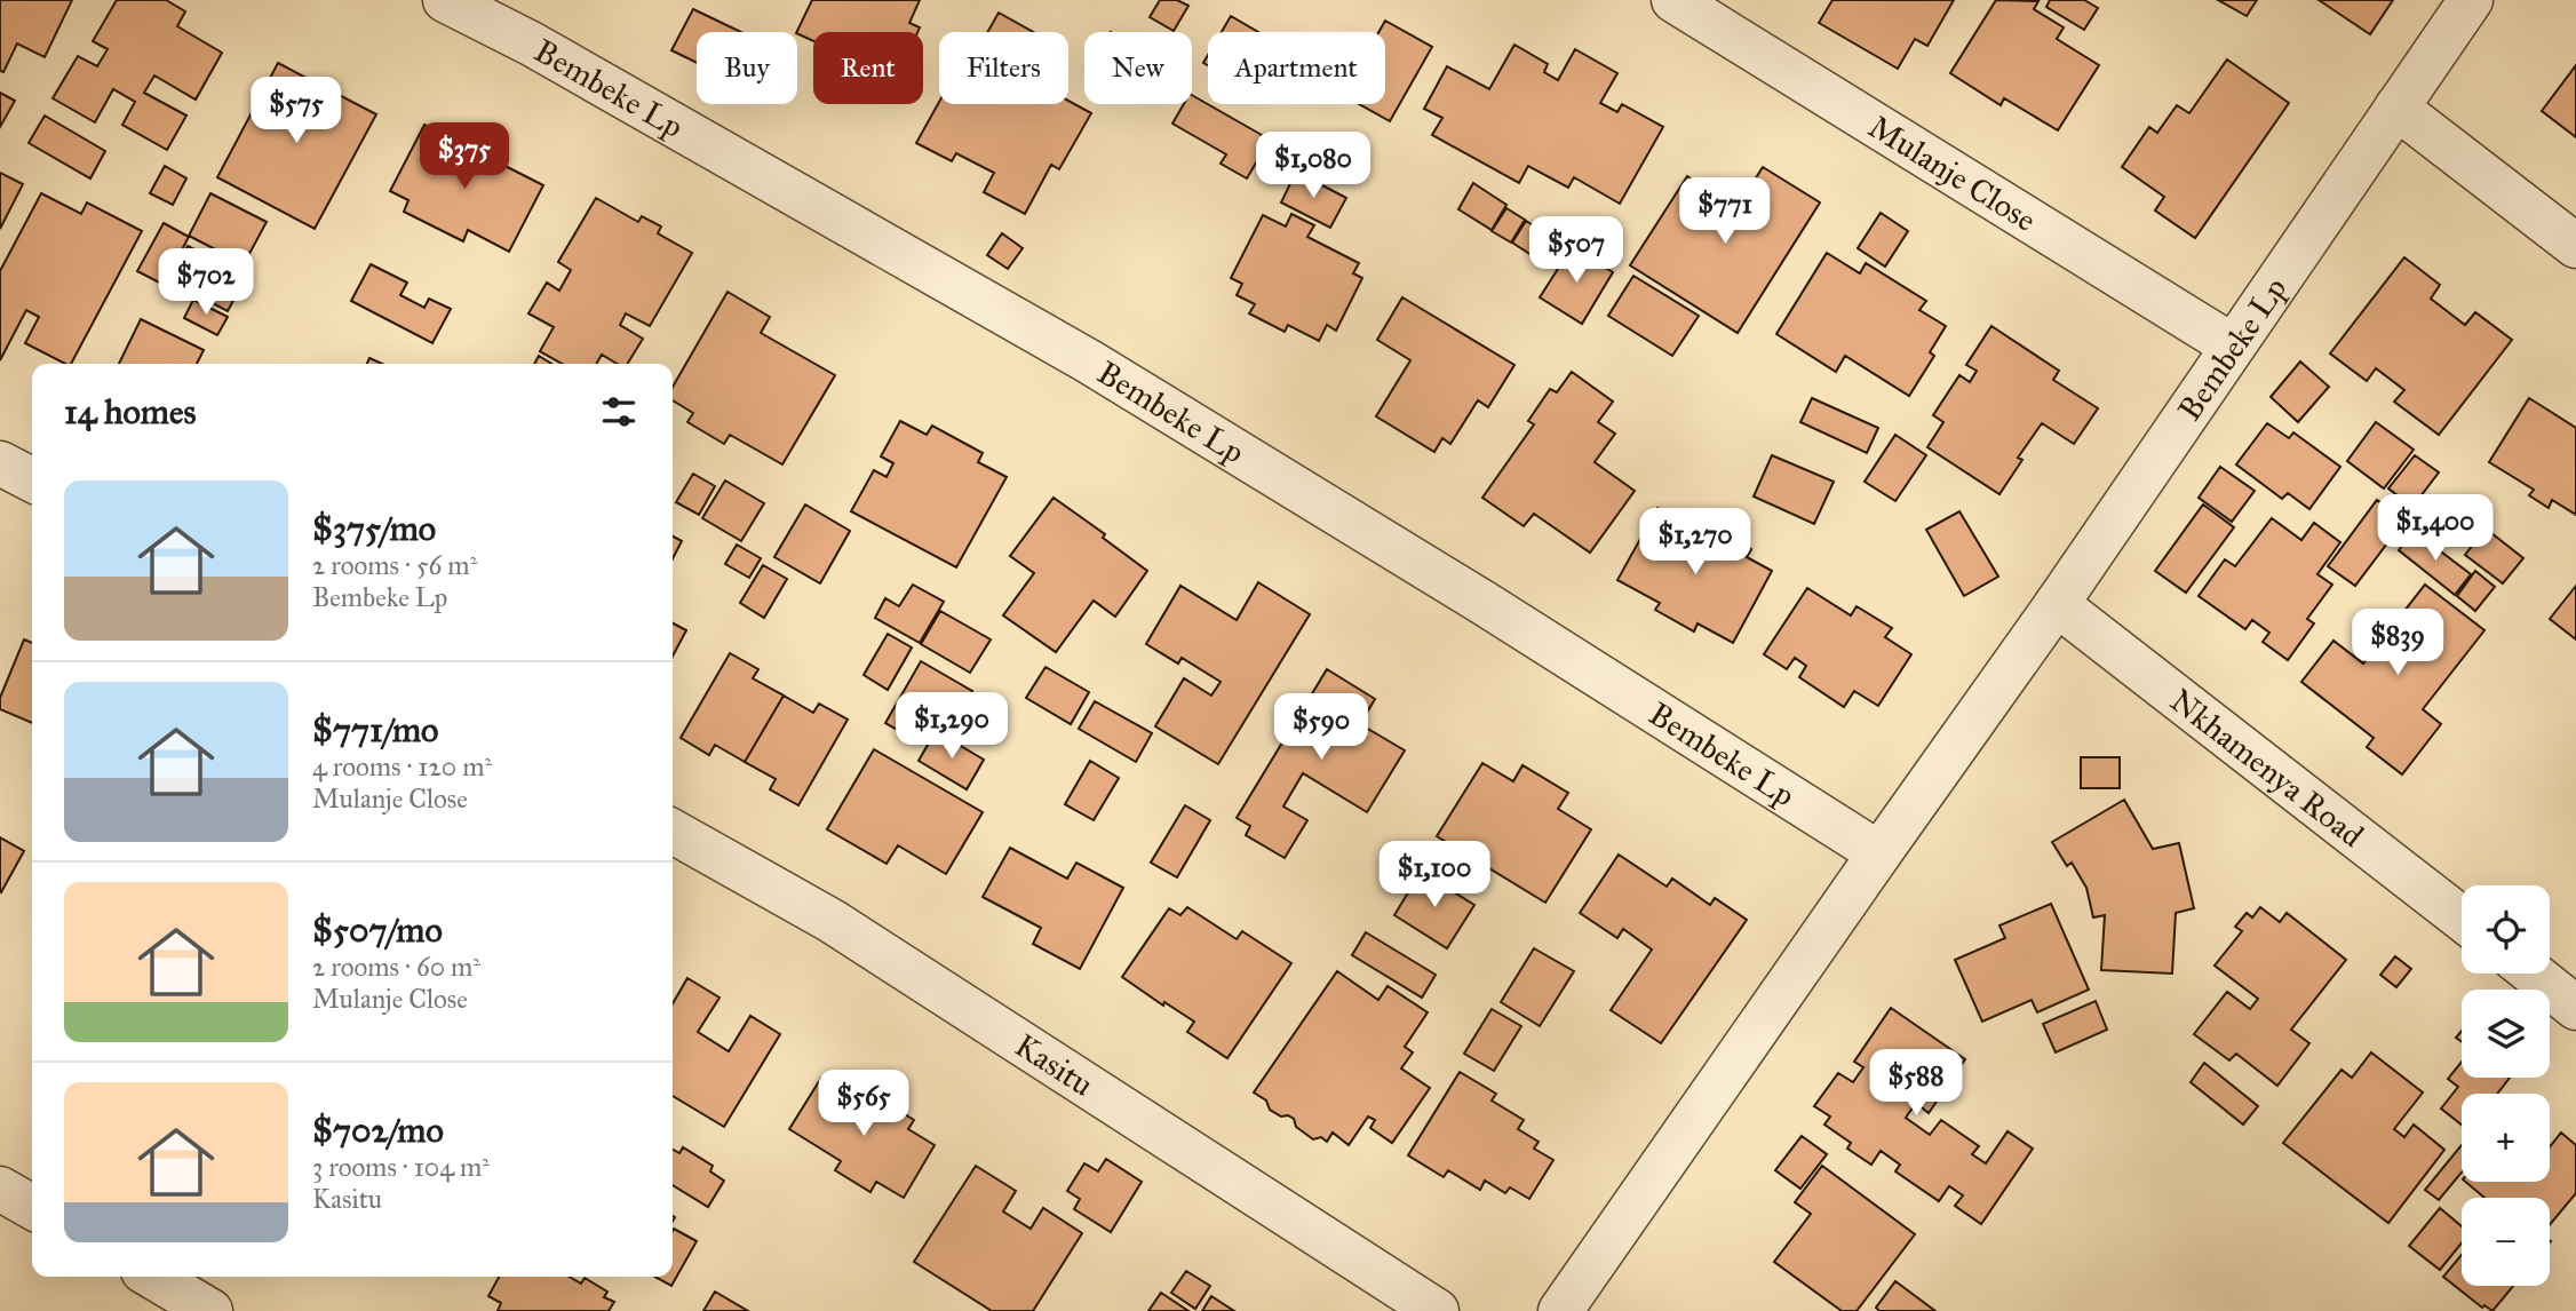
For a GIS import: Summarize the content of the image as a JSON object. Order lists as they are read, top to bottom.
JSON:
{
  "streets": {
    "street": [
      "Bembeke Lp",
      "Mulanje Close",
      "Nkhamenya Road",
      "Kasitu"
    ]
  },
  "crossings": [
    ["Bembeke Lp", "Mulanje Close"],
    ["Bembeke Lp", "Nkhamenya Road"]
  ],
  "page": {
    "chip": [
      "Buy",
      "Rent",
      "Filters",
      "New",
      "Apartment"
    ],
    "price": [
      "$575",
      "$375",
      "$1,080",
      "$771",
      "$507",
      "$702",
      "$1,400",
      "$1,270",
      "$839",
      "$1,290",
      "$590",
      "$1,100",
      "$588",
      "$565"
    ],
    "heading": "14 homes",
    "list": [
      {
        "name": "$375/mo",
        "note": "2 rooms · 56 m² · Bembeke Lp"
      },
      {
        "name": "$771/mo",
        "note": "4 rooms · 120 m² · Mulanje Close"
      },
      {
        "name": "$507/mo",
        "note": "2 rooms · 60 m² · Mulanje Close"
      },
      {
        "name": "$702/mo",
        "note": "3 rooms · 104 m² · Kasitu"
      }
    ],
    "map_buttons": ["+", "−"]
  }
}
